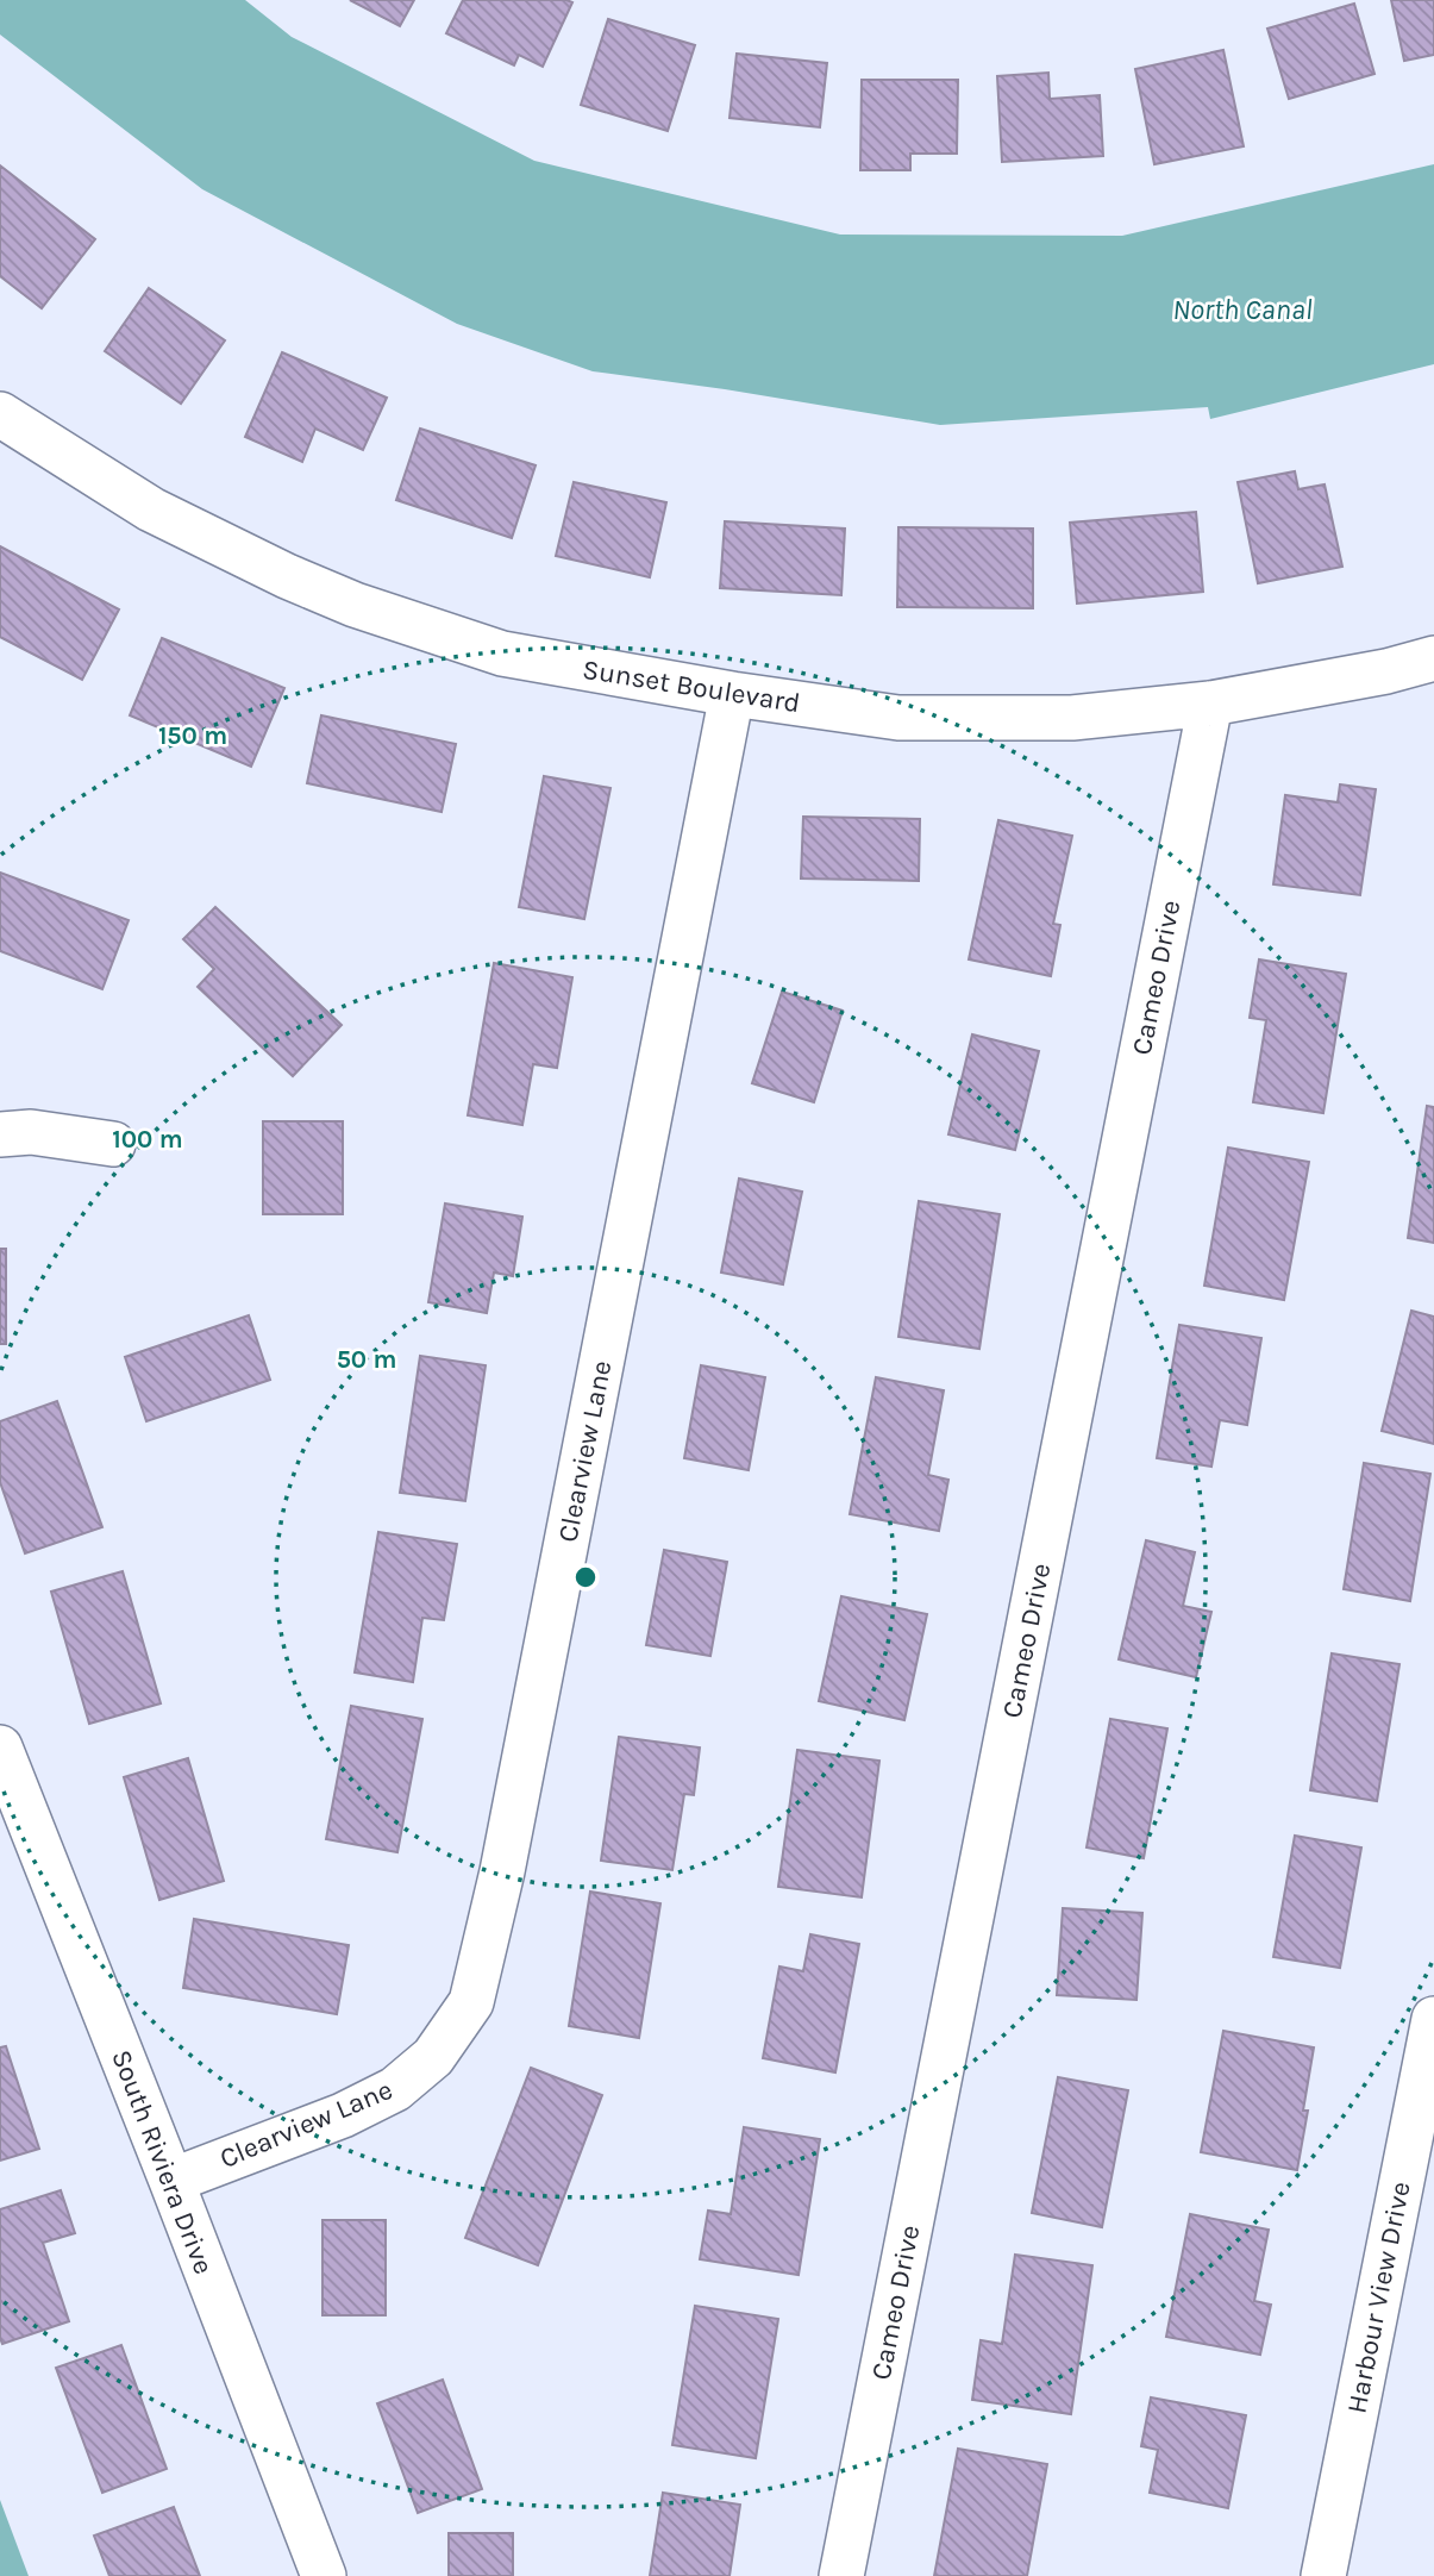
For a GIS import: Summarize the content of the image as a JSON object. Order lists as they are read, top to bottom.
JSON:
{
  "streets": {
    "street": [
      "Sunset Boulevard",
      "Cameo Drive",
      "Clearview Lane",
      "South Riviera Drive",
      "Harbour View Drive"
    ]
  },
  "crossings": [
    ["Sunset Boulevard", "Cameo Drive"],
    ["Sunset Boulevard", "Clearview Lane"],
    ["Clearview Lane", "South Riviera Drive"]
  ],
  "water": ["North Canal"],
  "rings": ["150 m", "100 m", "50 m"]
}
